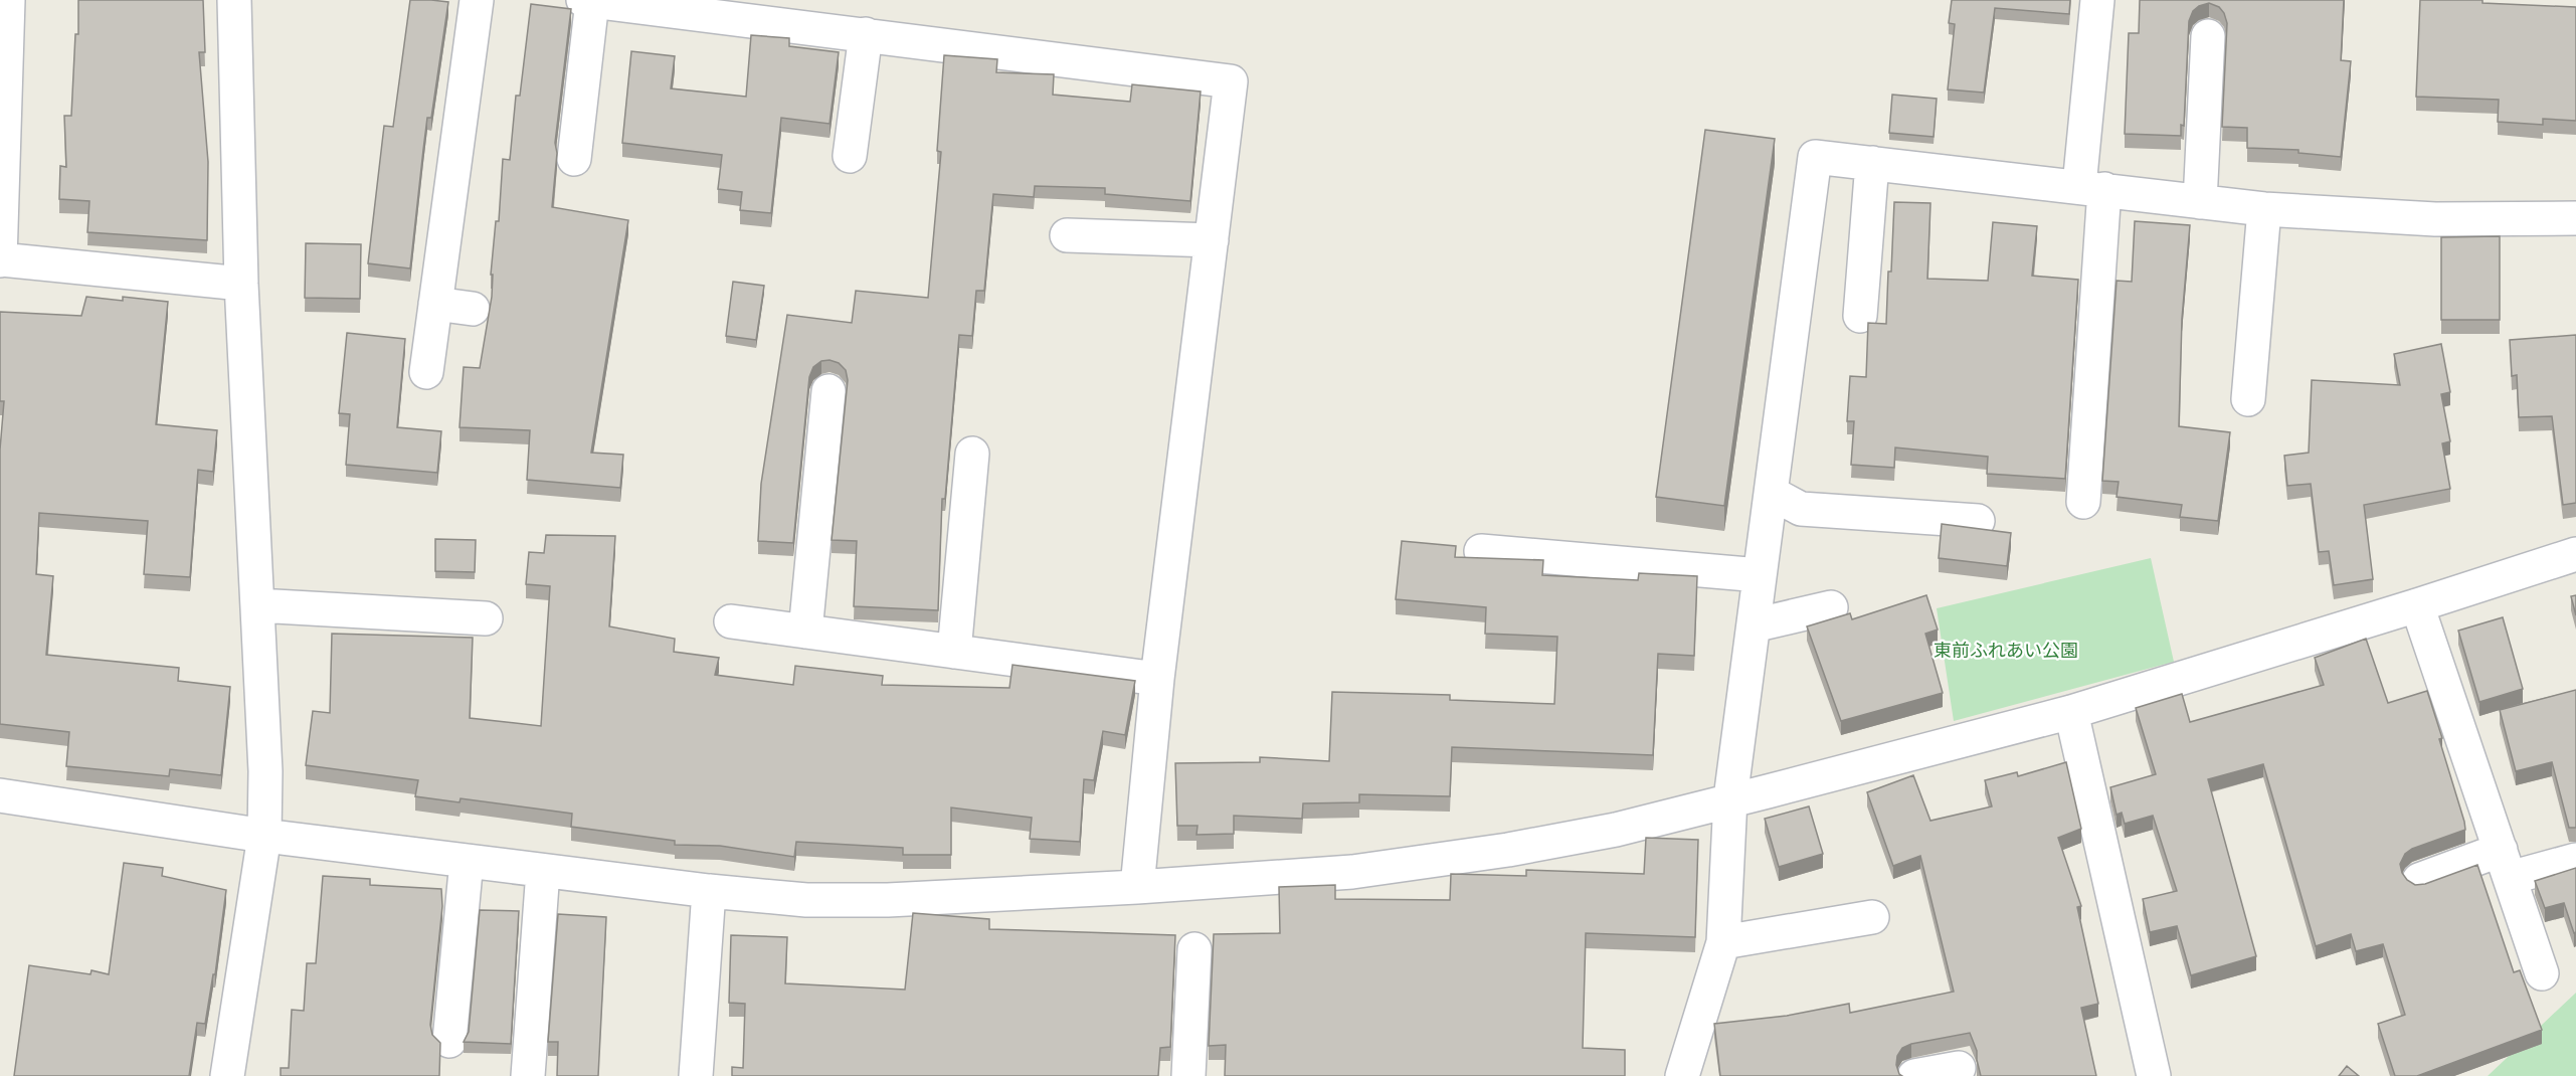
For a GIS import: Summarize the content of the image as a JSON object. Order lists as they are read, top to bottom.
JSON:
{
  "parks": ["東前ふれあい公園"]
}
